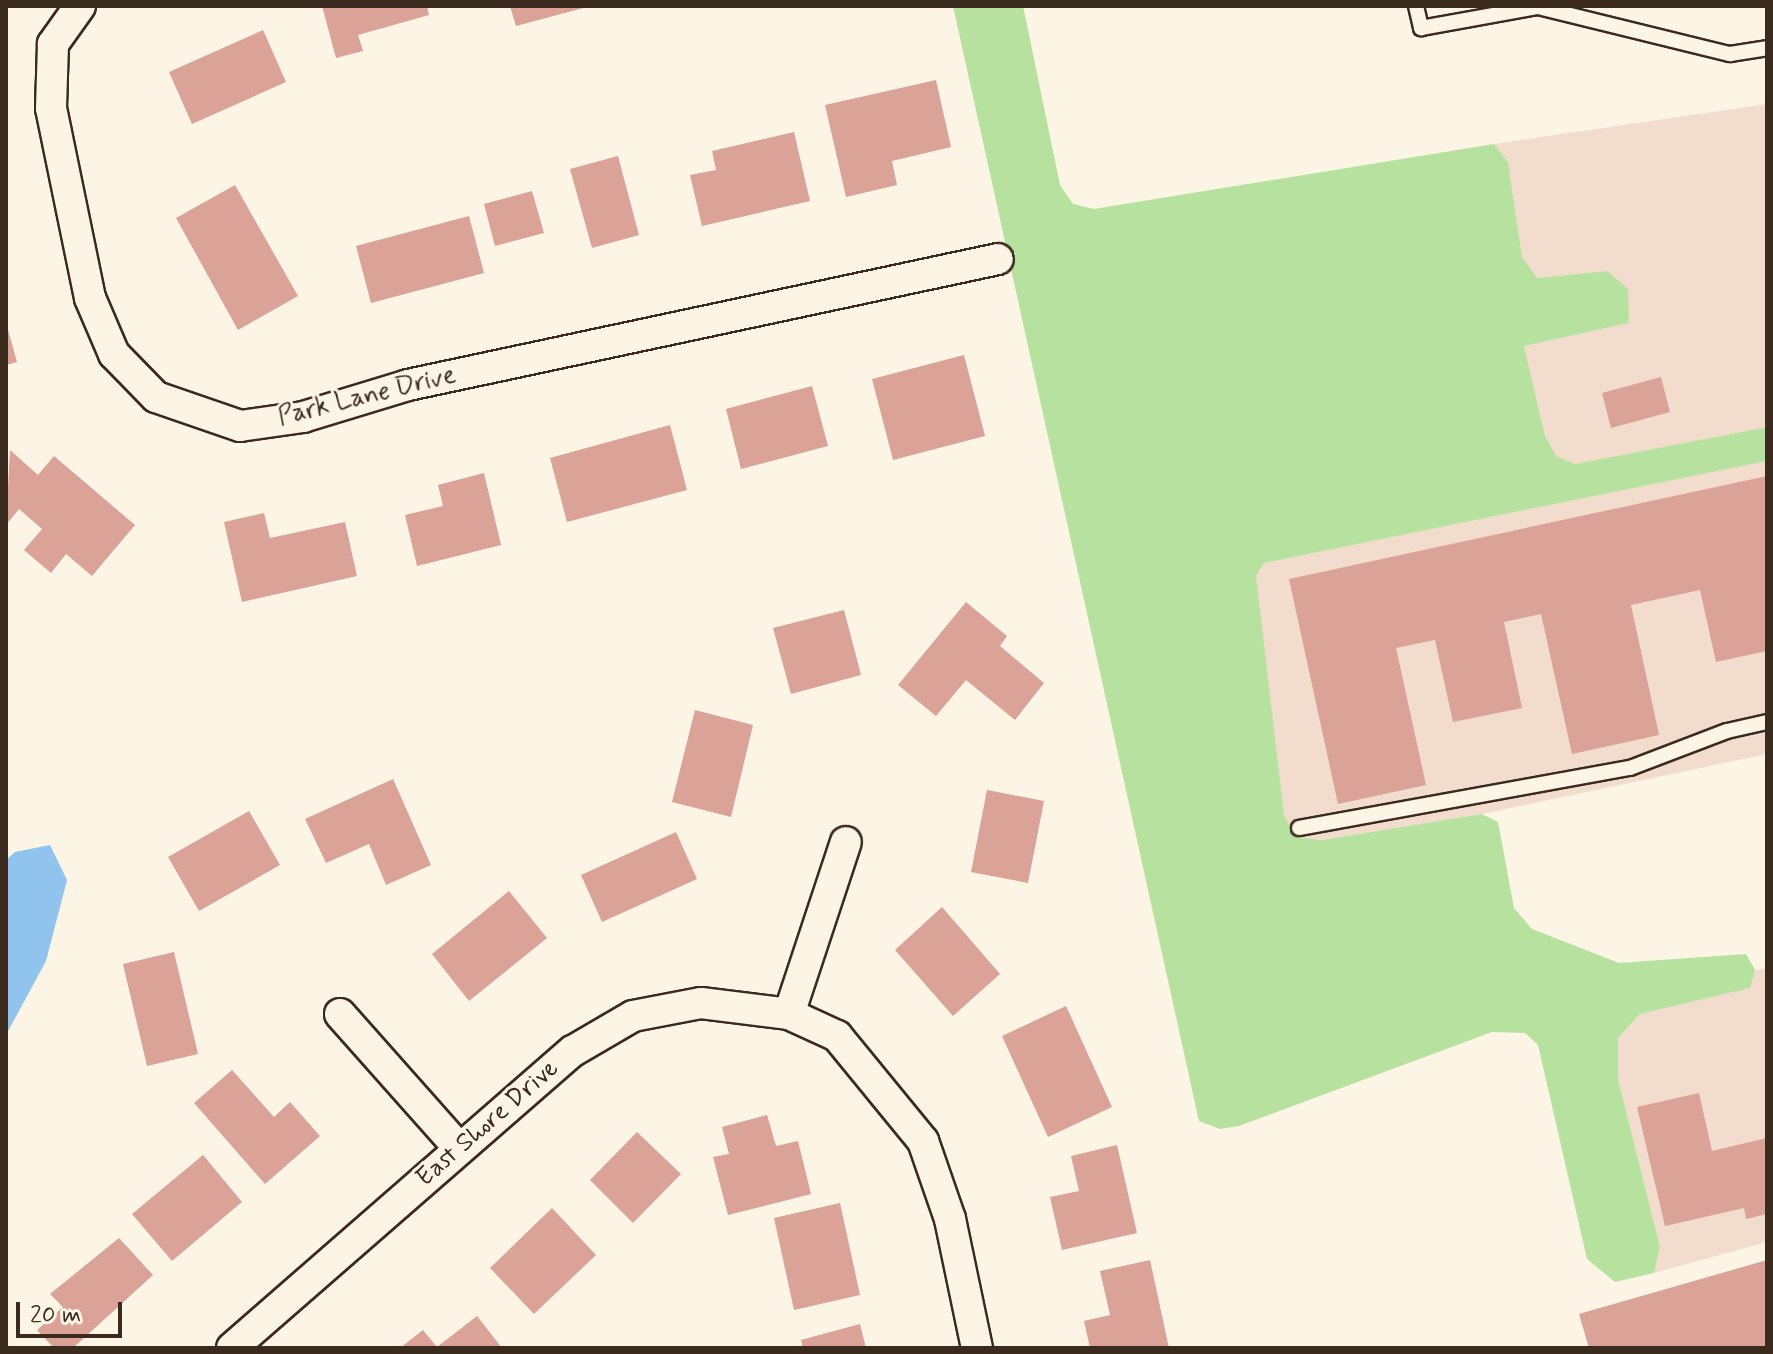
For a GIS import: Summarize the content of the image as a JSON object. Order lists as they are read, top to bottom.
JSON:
{
  "streets": {
    "street": ["Park Lane Drive", "East Shore Drive"]
  },
  "scale_bar": "20 m"
}
